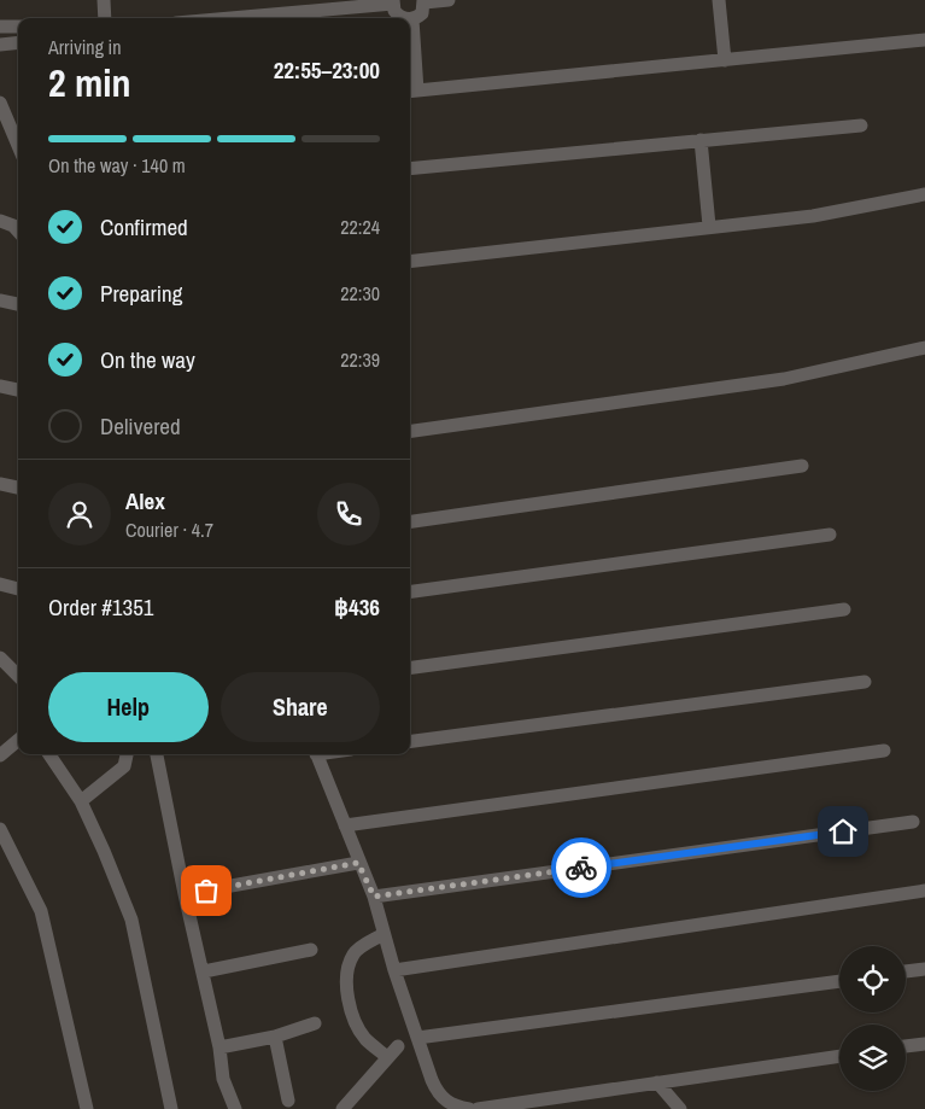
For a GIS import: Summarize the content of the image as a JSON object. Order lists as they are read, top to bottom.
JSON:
{
  "page": {
    "heading": ["2 min", "Arriving in", "22:55–23:00"],
    "panel": [
      "Alex",
      "Courier · 4.7",
      "Order #1351",
      "฿436"
    ],
    "bar": "On the way · 140 m",
    "list": [
      ["Confirmed", "22:24"],
      ["Preparing", "22:30"],
      ["On the way", "22:39"],
      "Delivered"
    ],
    "buttons": ["Help", "Share"]
  }
}
